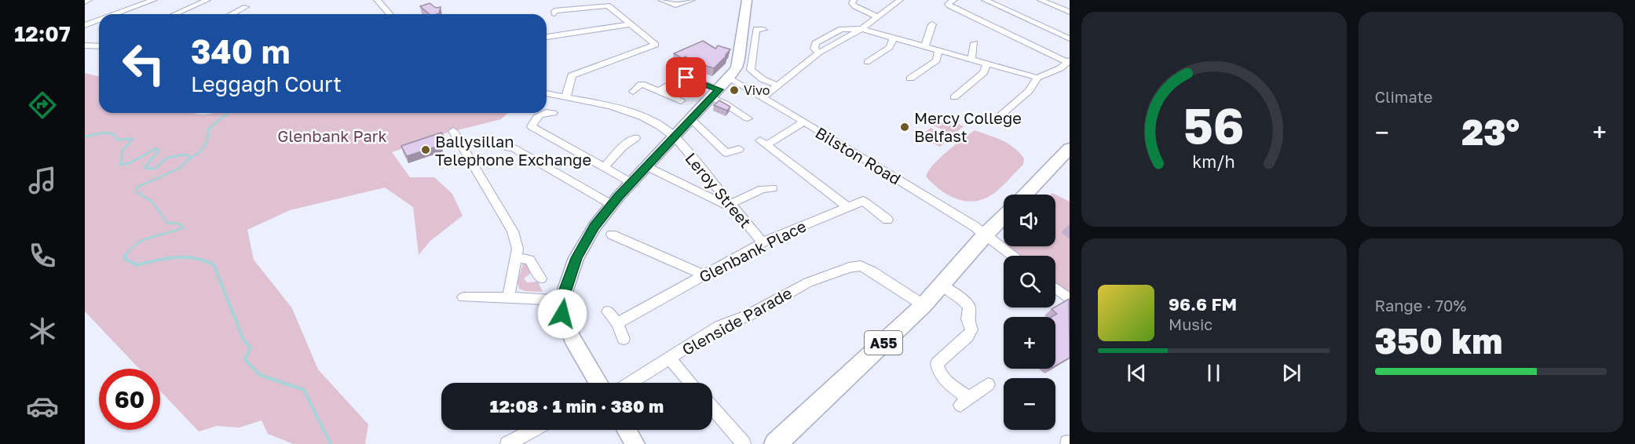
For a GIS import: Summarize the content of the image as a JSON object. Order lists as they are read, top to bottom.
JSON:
{
  "streets": {
    "highway": ["A55"],
    "street": [
      "Bilston Road",
      "Leroy Street",
      "Glenbank Place",
      "Glenside Parade"
    ]
  },
  "crossings": [
    ["Bilston Road", "A55"],
    ["Leroy Street", "Glenbank Place"],
    ["Glenside Parade", "A55"]
  ],
  "parks": ["Glenbank Park"],
  "places": ["Vivo", "Mercy College Belfast", "Ballysillan Telephone Exchange"],
  "page": {
    "tabs": "12:07",
    "tile": [
      "Climate",
      ["Range · 70%", "350 km"]
    ],
    "turn": ["340 m", "Leggagh Court"],
    "heat": ["−", "23°", "+"],
    "map_buttons": ["+", "−"],
    "song": ["96.6 FM", "Music"],
    "limit": "60",
    "trip": "12:08 · 1 min · 380 m",
    "gauge": ["56", "km/h"]
  }
}
